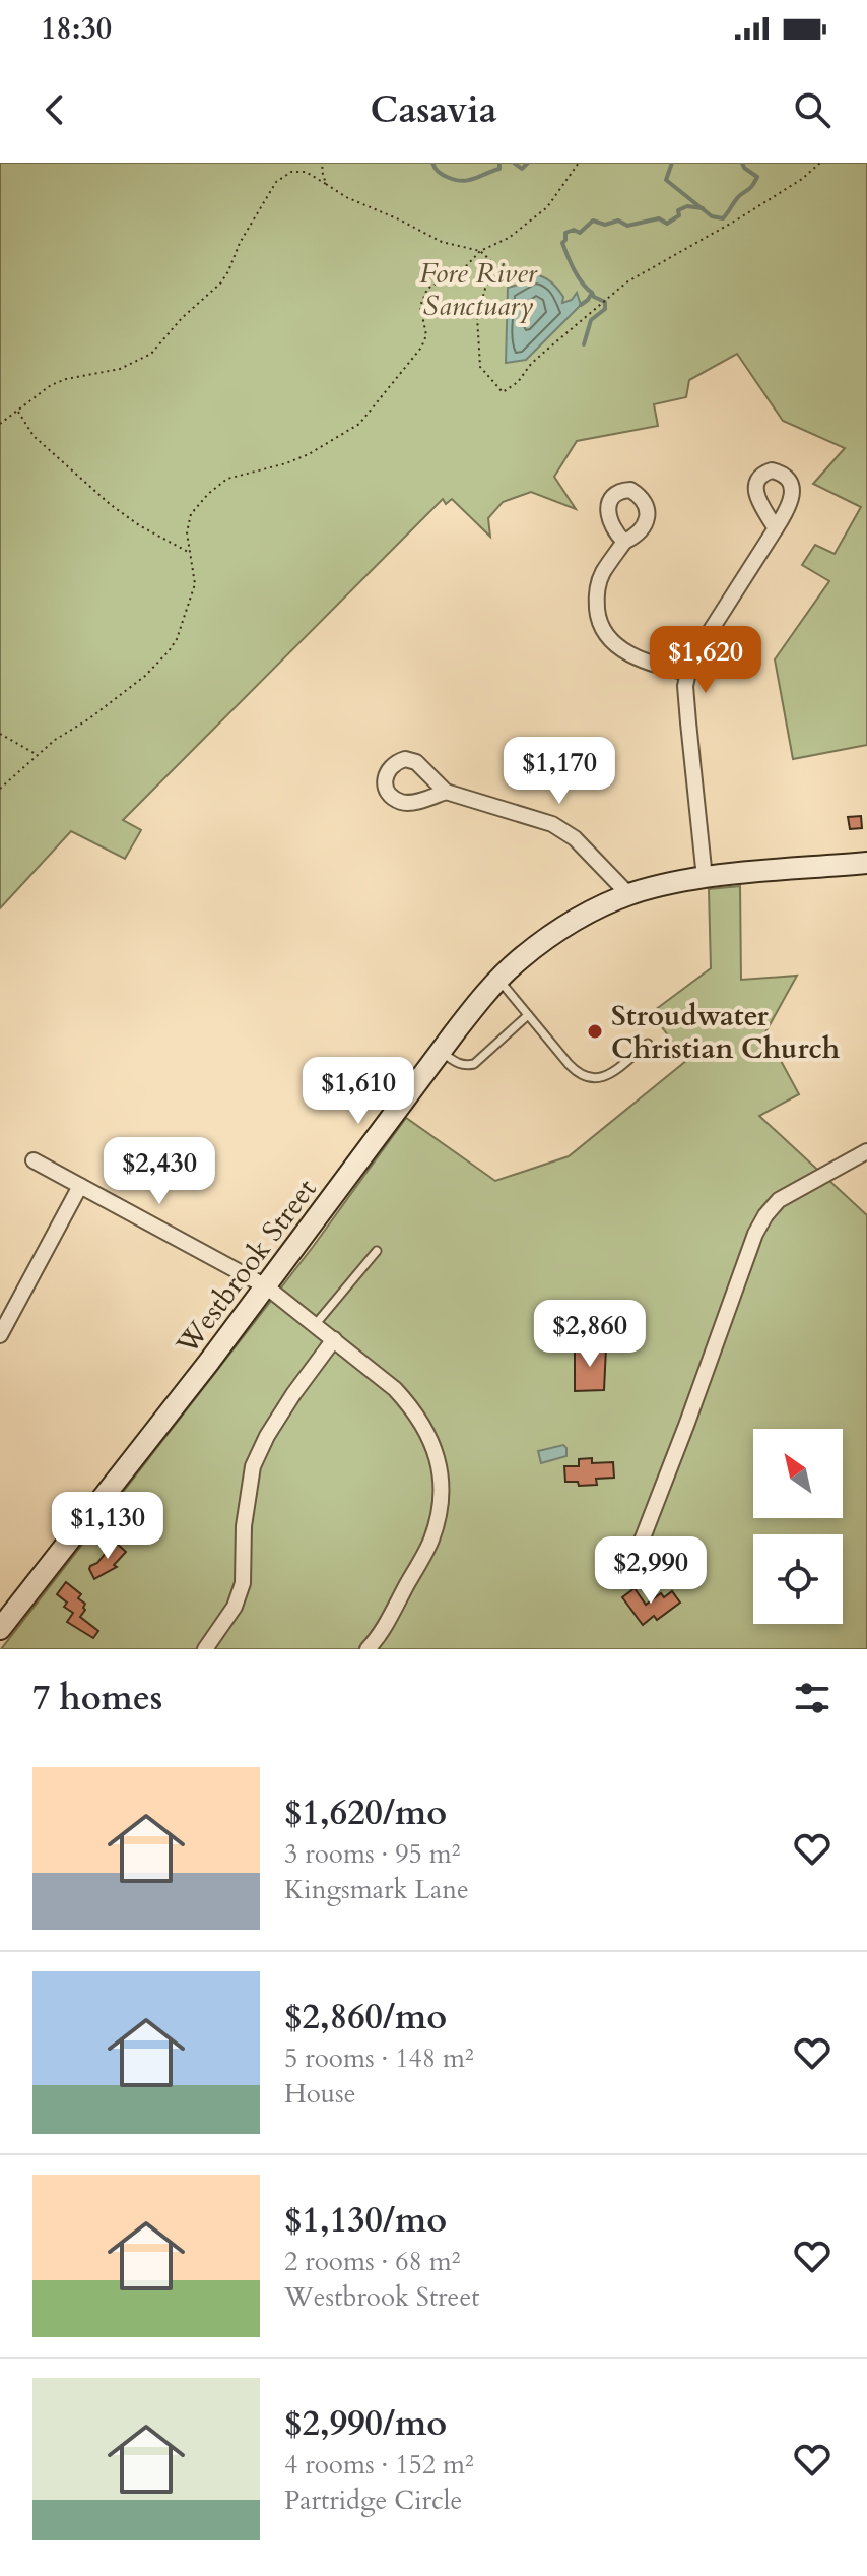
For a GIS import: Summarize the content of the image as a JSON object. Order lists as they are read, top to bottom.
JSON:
{
  "streets": {
    "main road": ["Westbrook Street"]
  },
  "parks": ["Fore River Sanctuary"],
  "places": ["Stroudwater Christian Church"],
  "north": "top left",
  "page": {
    "status": "18:30",
    "header": "Casavia",
    "price": [
      "$1,620",
      "$1,170",
      "$1,610",
      "$2,430",
      "$2,860",
      "$1,130",
      "$2,990"
    ],
    "heading": "7 homes",
    "list": [
      {
        "name": "$1,620/mo",
        "note": "3 rooms · 95 m² · Kingsmark Lane"
      },
      {
        "name": "$2,860/mo",
        "note": "5 rooms · 148 m² · House"
      },
      {
        "name": "$1,130/mo",
        "note": "2 rooms · 68 m² · Westbrook Street"
      },
      {
        "name": "$2,990/mo",
        "note": "4 rooms · 152 m² · Partridge Circle"
      }
    ]
  }
}
